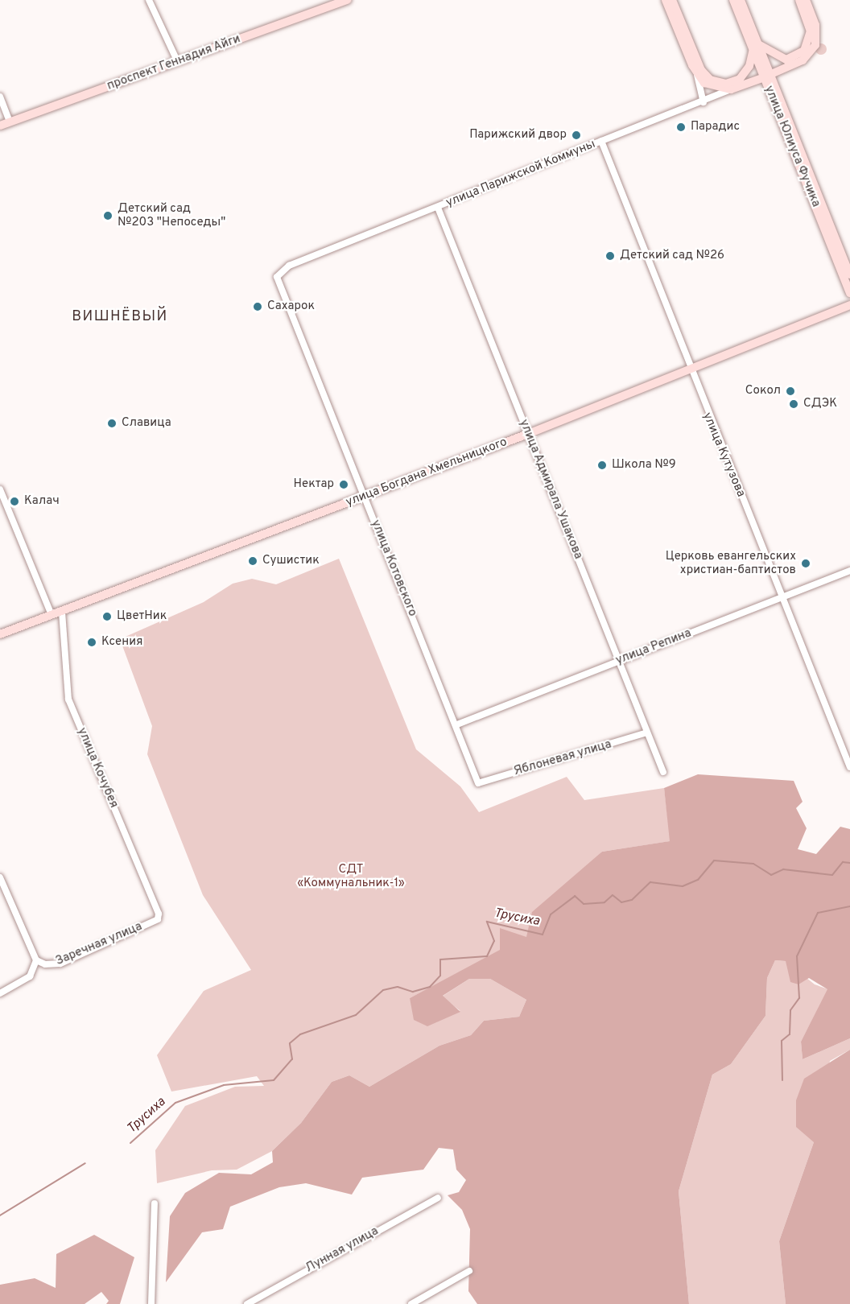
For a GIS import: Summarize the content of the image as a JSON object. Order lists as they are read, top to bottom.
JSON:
{
  "streets": {
    "main road": [
      "проспект Геннадия Айги",
      "улица Юлиуса Фучика",
      "улица Парижской Коммуны",
      "улица Богдана Хмельницкого"
    ],
    "street": [
      "улица Кутузова",
      "улица Адмирала Ушакова",
      "улица Котовского",
      "улица Репина",
      "Яблоневая улица",
      "улица Кочубея",
      "Заречная улица",
      "Лунная улица"
    ]
  },
  "crossings": [
    ["улица Юлиуса Фучика", "улица Парижской Коммуны"],
    ["улица Парижской Коммуны", "улица Кутузова"],
    ["улица Парижской Коммуны", "улица Адмирала Ушакова"],
    ["улица Парижской Коммуны", "улица Котовского"],
    ["улица Кутузова", "улица Богдана Хмельницкого"],
    ["улица Кутузова", "улица Репина"],
    ["улица Богдана Хмельницкого", "улица Адмирала Ушакова"],
    ["улица Богдана Хмельницкого", "улица Котовского"],
    ["улица Богдана Хмельницкого", "улица Кочубея"],
    ["улица Адмирала Ушакова", "улица Репина"],
    ["улица Адмирала Ушакова", "Яблоневая улица"],
    ["улица Котовского", "улица Репина"],
    ["улица Котовского", "Яблоневая улица"],
    ["улица Кочубея", "Заречная улица"]
  ],
  "districts": ["ВИШНЁВЫЙ"],
  "water": ["Трусиха"],
  "parks": ["СДТ «Коммунальник-1»"],
  "places": [
    "Парадис",
    "Парижский двор",
    "Детский сад №203 \"Непоседы\"",
    "Детский сад №26",
    "Сахарок",
    "Сокол",
    "СДЭК",
    "Славица",
    "Школа №9",
    "Нектар",
    "Калач",
    "Сушистик",
    "Церковь евангельских христиан-баптистов",
    "ЦветНик",
    "Ксения"
  ]
}
